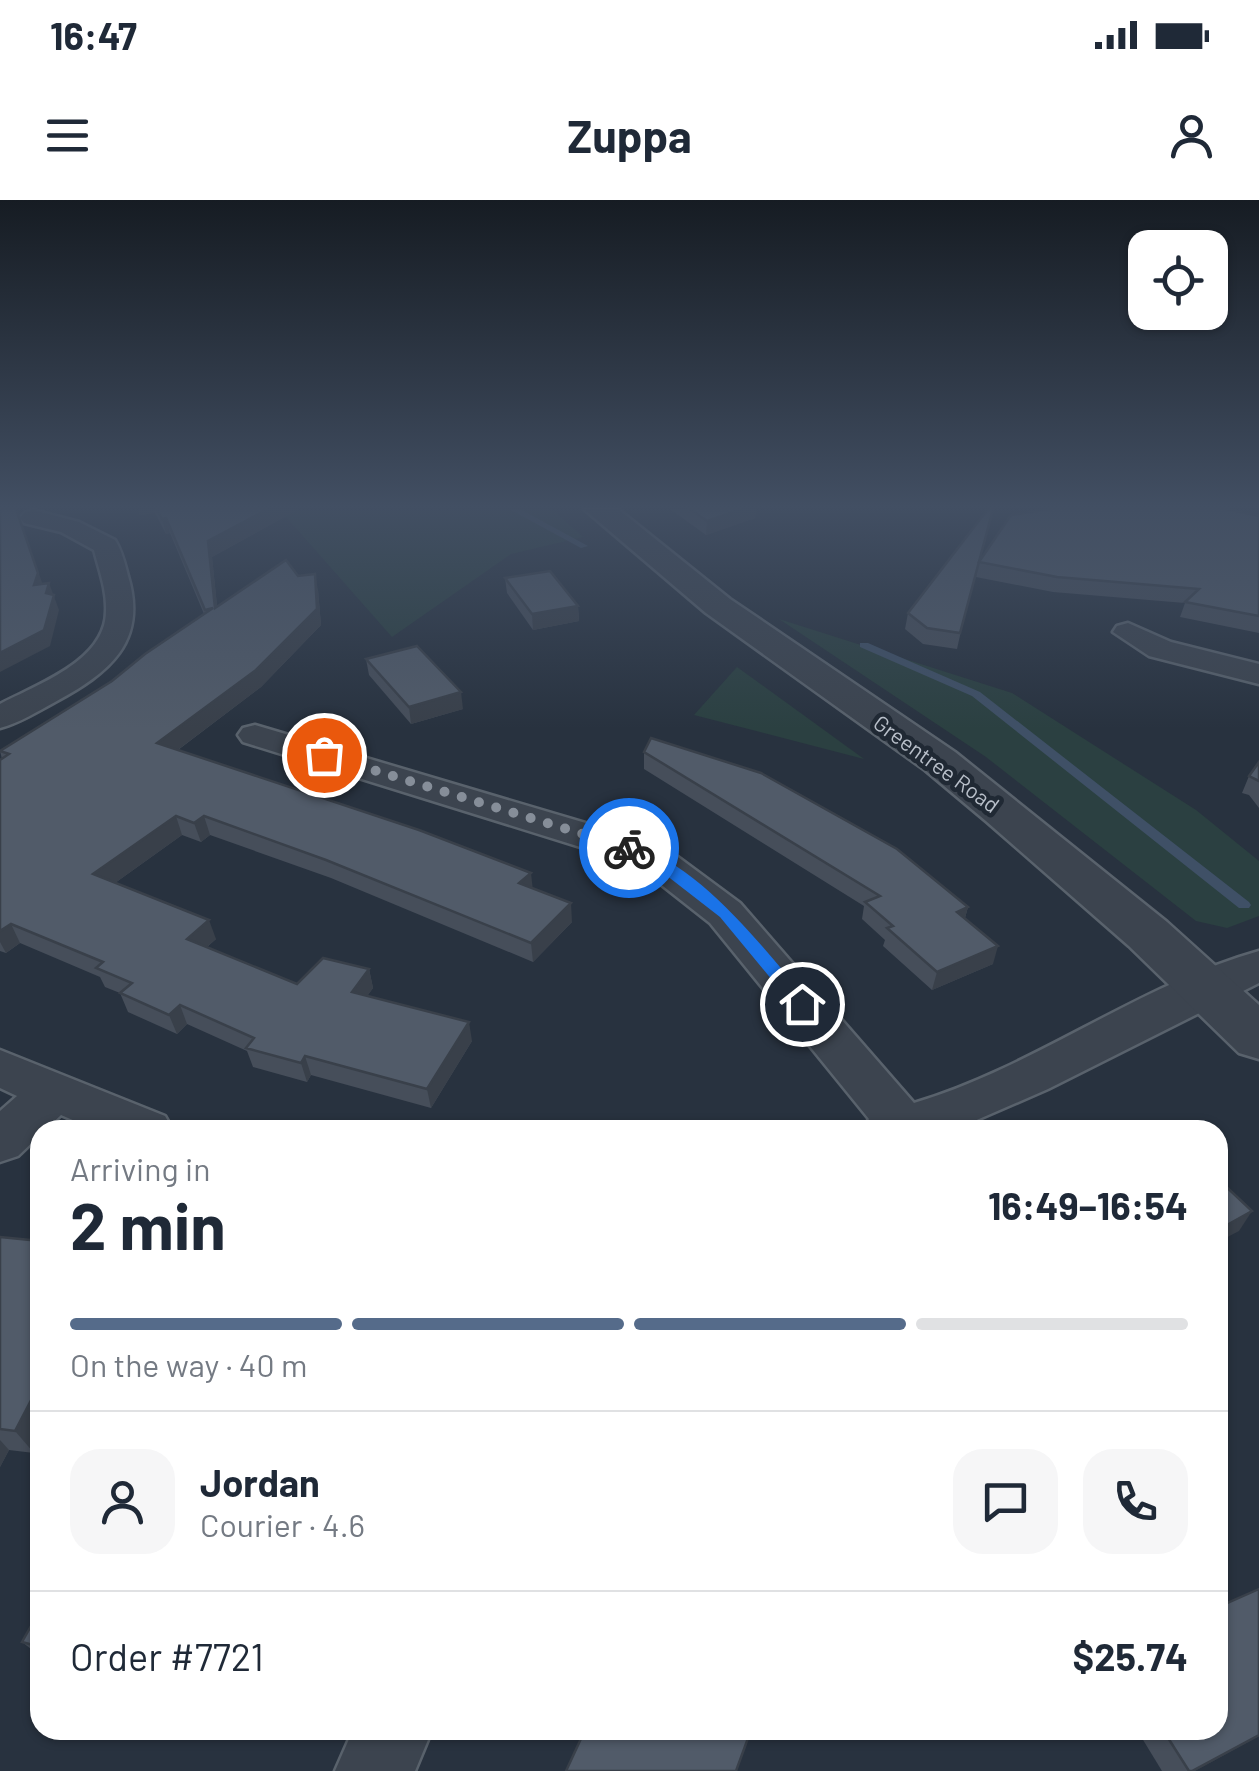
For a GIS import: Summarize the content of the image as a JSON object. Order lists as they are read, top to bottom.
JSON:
{
  "streets": {
    "street": ["Greentree Road"]
  },
  "page": {
    "status": "16:47",
    "header": "Zuppa",
    "heading": ["2 min", "Arriving in", "16:49–16:54"],
    "panel": [
      "Jordan",
      "Courier · 4.6",
      "Order #7721",
      "$25.74"
    ],
    "bar": "On the way · 40 m"
  }
}
